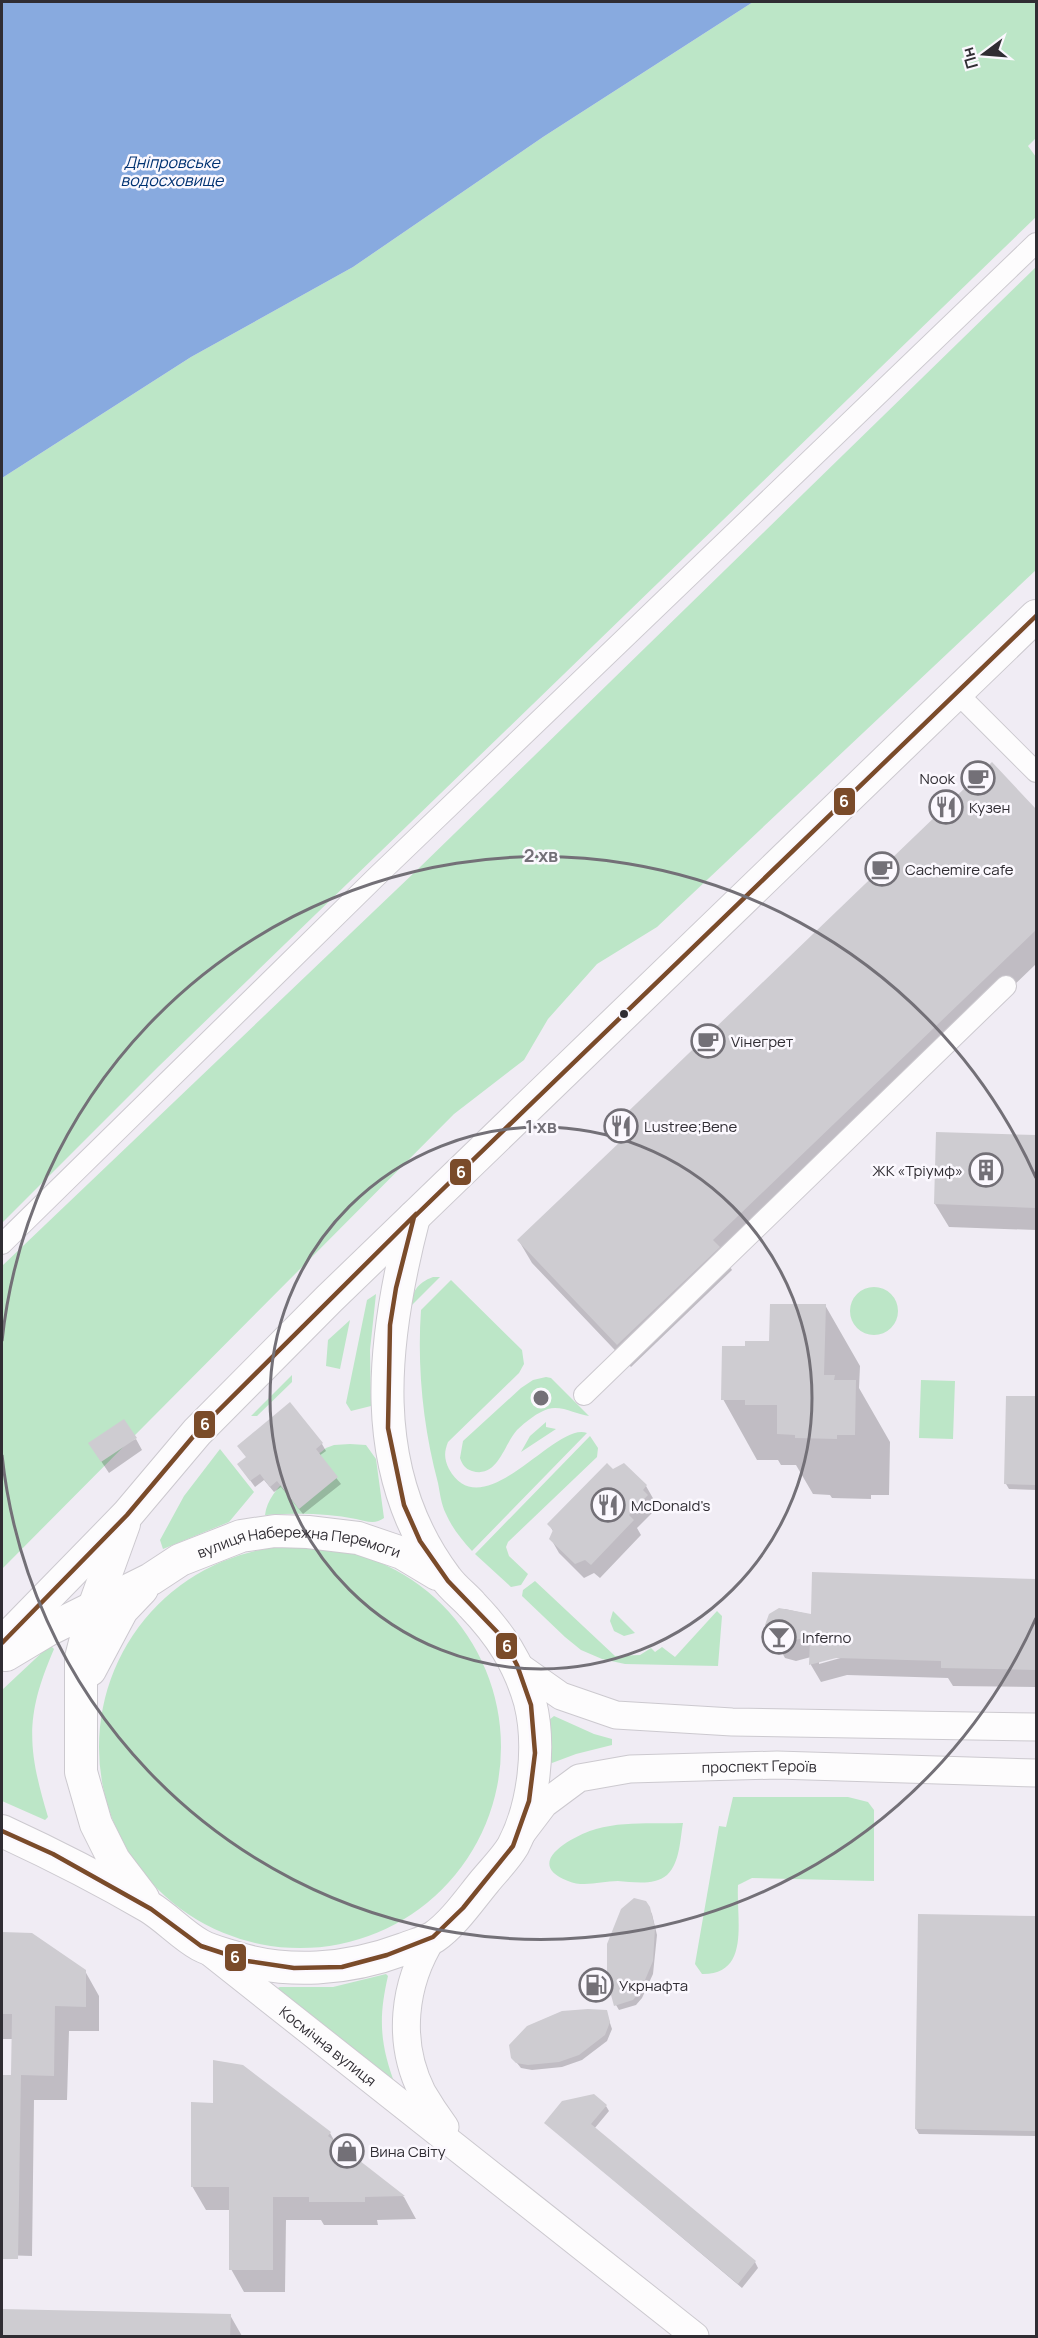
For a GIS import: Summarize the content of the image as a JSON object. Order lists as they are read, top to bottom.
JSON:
{
  "streets": {
    "main road": ["вулиця Набережна Перемоги", "проспект Героїв", "Космічна вулиця"]
  },
  "crossings": [
    ["вулиця Набережна Перемоги", "проспект Героїв"],
    ["вулиця Набережна Перемоги", "Космічна вулиця"]
  ],
  "water": ["Дніпровське водосховище"],
  "places": {
    "cafe": ["Nook", "Cachemire cafe", "Vінегрет"],
    "restaurant": ["Кузен", "Lustree;Bene", "McDonald's"],
    "building": ["ЖК «Тріумф»"],
    "bar": ["Inferno"],
    "fuel station": ["Укрнафта"],
    "shop": ["Вина Світу"]
  },
  "lines": ["transit line 6"],
  "north": "left",
  "rings": ["2 хв", "1 хв"]
}
